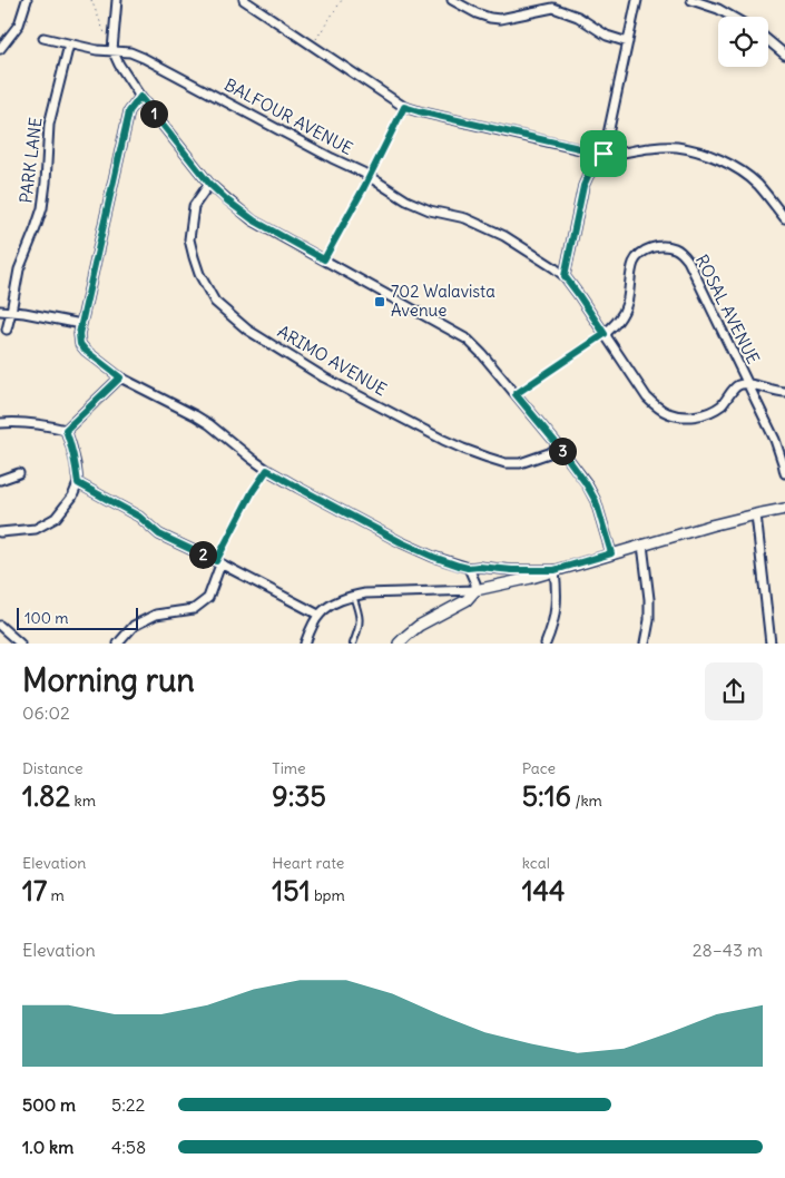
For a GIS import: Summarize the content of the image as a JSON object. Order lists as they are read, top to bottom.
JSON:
{
  "streets": {
    "street": [
      "BALFOUR AVENUE",
      "PARK LANE",
      "ROSAL AVENUE",
      "ARIMO AVENUE"
    ]
  },
  "crossings": [
    ["BALFOUR AVENUE", "PARK LANE"],
    ["BALFOUR AVENUE", "ROSAL AVENUE"]
  ],
  "places": {
    "transit": ["702 Walavista Avenue"]
  },
  "scale_bar": "100 m",
  "page": {
    "pins": ["1", "3", "2"],
    "scale": "100 m",
    "heading": ["Morning run", "06:02"],
    "stats": [
      ["Distance", "1.82 km"],
      ["Time", "9:35"],
      ["Pace", "5:16 /km"],
      ["Elevation", "17 m"],
      ["Heart rate", "151 bpm"],
      ["kcal", "144"]
    ],
    "chart": ["Elevation", "28–43 m"],
    "list": [
      {
        "name": "500 m",
        "note": "5:22"
      },
      {
        "name": "1.0 km",
        "note": "4:58"
      }
    ]
  }
}
